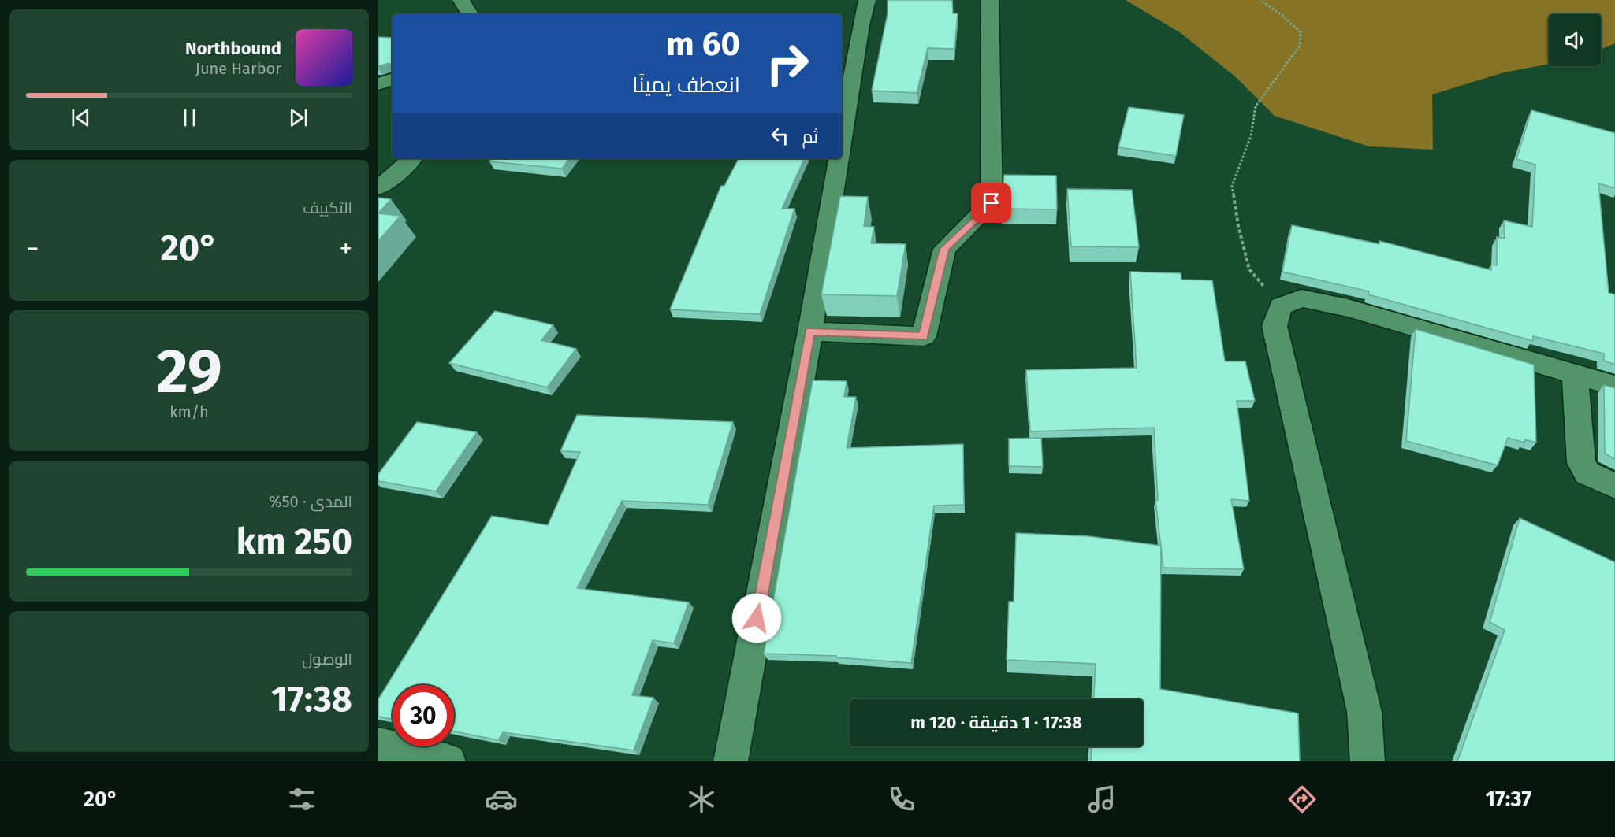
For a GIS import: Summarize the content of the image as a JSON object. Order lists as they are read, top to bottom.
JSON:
{
  "page": {
    "turn": ["60 m", "انعطف يمينًا"],
    "song": ["Northbound", "June Harbor"],
    "then": "ثم",
    "tile": [
      "التكييف",
      ["29", "km/h"],
      ["المدى · 50%", "250 km"],
      ["الوصول", "17:38"]
    ],
    "heat": ["−", "20°", "+"],
    "limit": "30",
    "trip": "17:38 · 1 دقيقة · 120 m",
    "tabs": ["17:37", "20°"]
  }
}
